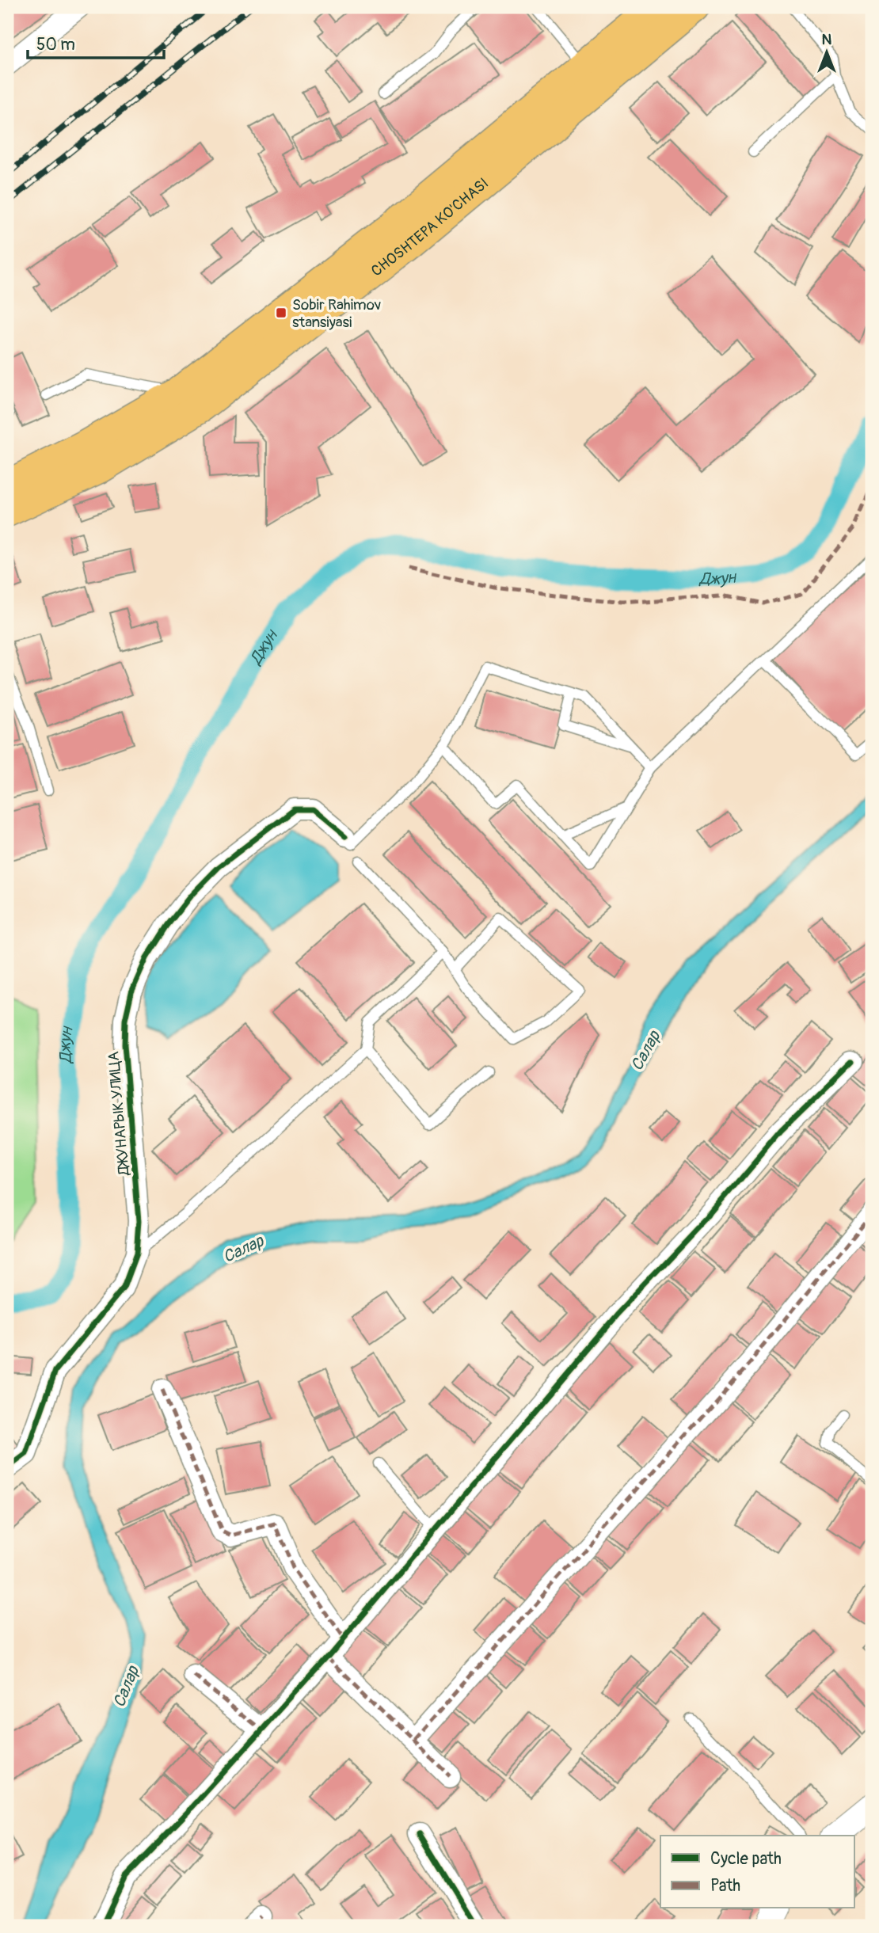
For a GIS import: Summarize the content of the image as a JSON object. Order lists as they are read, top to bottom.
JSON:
{
  "streets": {
    "main road": ["CHOSHTEPA KO'CHASI"],
    "street": ["ДЖУНАРЫК УЛИЦА"]
  },
  "water": ["Джун", "Салар"],
  "places": {
    "transit": ["Sobir Rahimov stansiyasi"]
  },
  "legend": ["Cycle path", "Path"],
  "scale_bar": "50 m",
  "north": "top"
}
